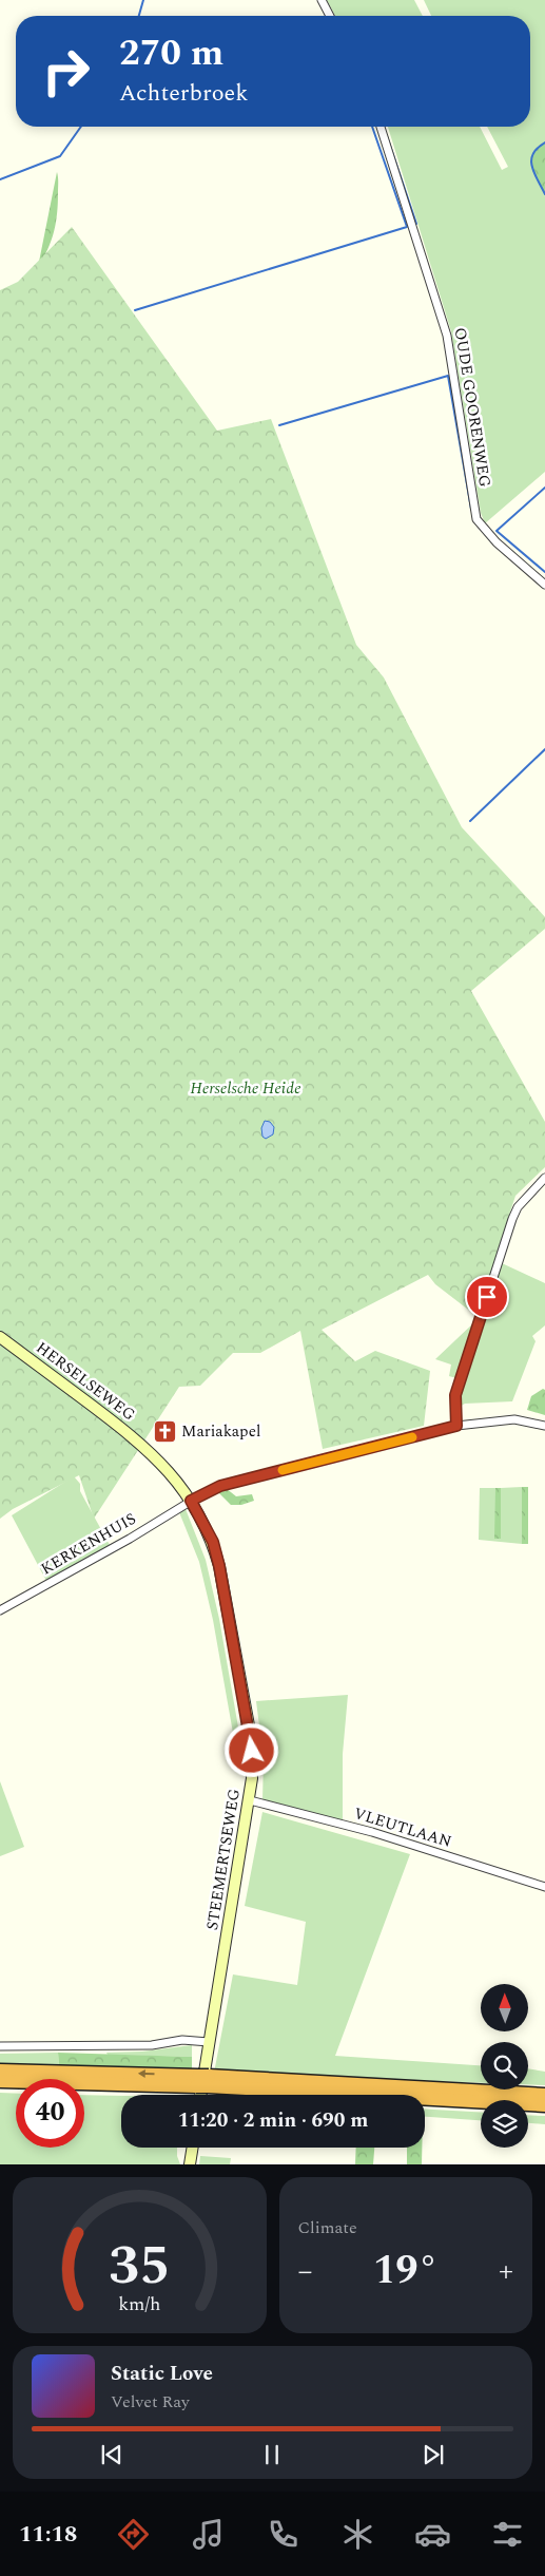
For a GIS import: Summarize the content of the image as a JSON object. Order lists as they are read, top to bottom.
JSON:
{
  "streets": {
    "street": [
      "OUDE GOORENWEG",
      "HERSELSEWEG",
      "KERKENHUIS",
      "VLEUTLAAN",
      "STEEMERTSEWEG"
    ]
  },
  "crossings": [
    ["HERSELSEWEG", "KERKENHUIS"],
    ["HERSELSEWEG", "STEEMERTSEWEG"],
    ["KERKENHUIS", "STEEMERTSEWEG"],
    ["VLEUTLAAN", "STEEMERTSEWEG"]
  ],
  "parks": ["Herselsche Heide"],
  "places": {
    "church": ["Mariakapel"]
  },
  "north": "top",
  "page": {
    "turn": ["270 m", "Achterbroek"],
    "limit": "40",
    "trip": "11:20 · 2 min · 690 m",
    "tile": "Climate",
    "heat": ["−", "19°", "+"],
    "song": ["Static Love", "Velvet Ray"],
    "tabs": "11:18",
    "gauge": ["35", "km/h"]
  }
}
